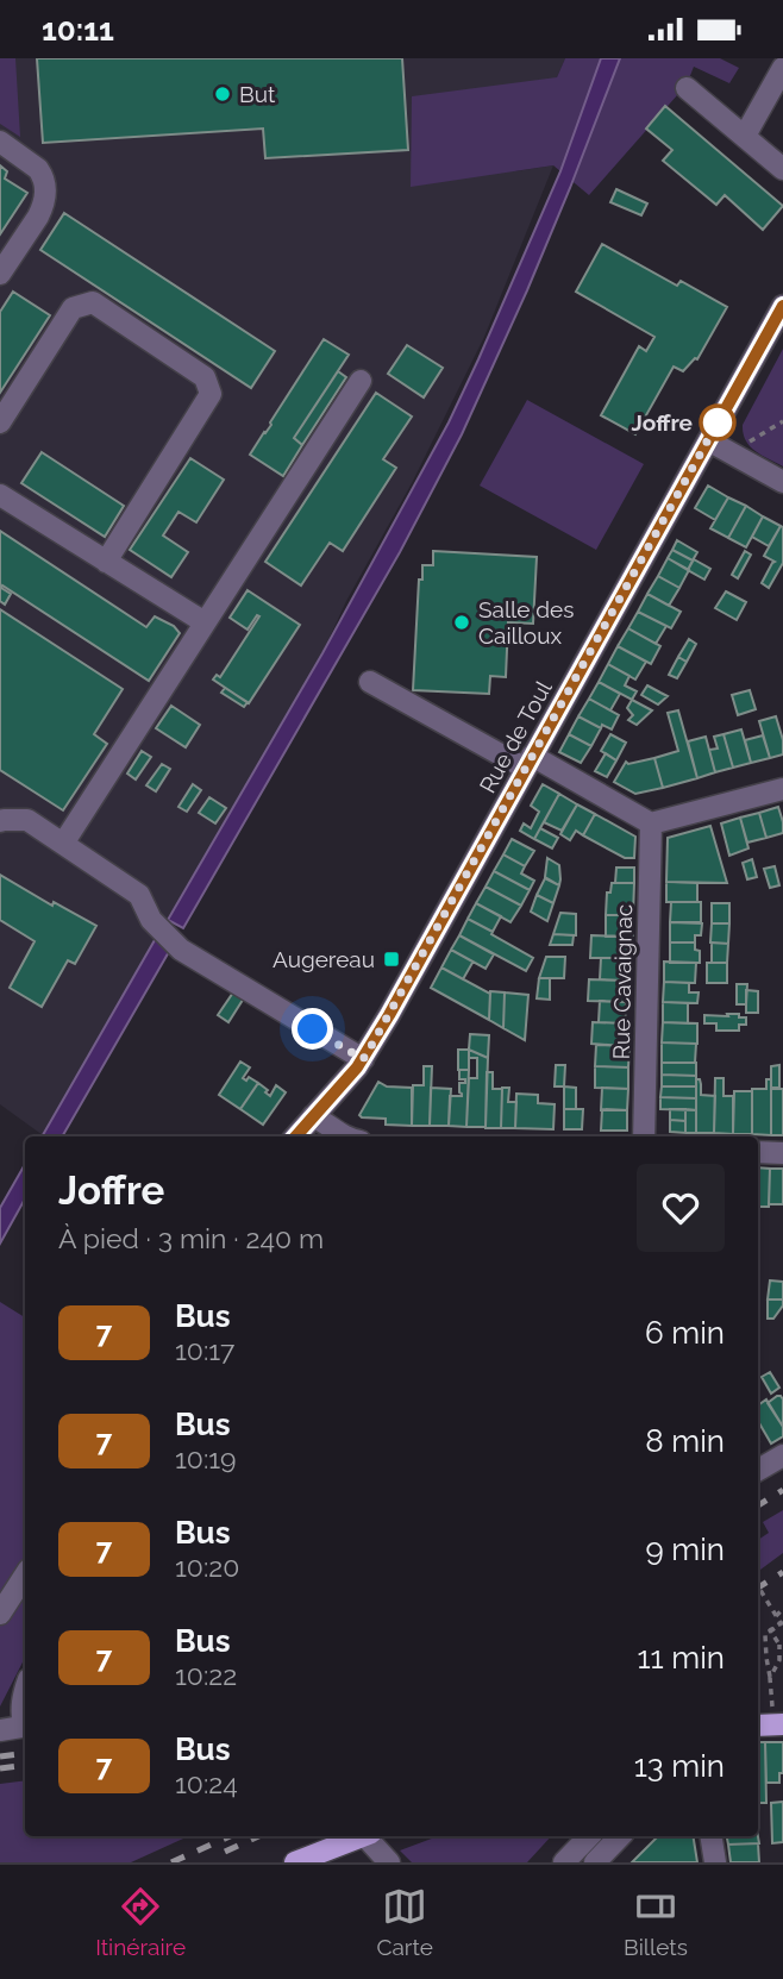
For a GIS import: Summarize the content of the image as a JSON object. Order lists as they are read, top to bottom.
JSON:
{
  "streets": {
    "street": ["Rue de Toul", "Rue Cavaignac"]
  },
  "places": {
    "other": ["But", "Joffre", "Salle des Cailloux"],
    "transit": ["Augereau"]
  },
  "lines": ["bus line 7"],
  "page": {
    "status": "10:11",
    "heading": ["Joffre", "À pied · 3 min · 240 m"],
    "list": [
      {
        "mark": "7",
        "name": "Bus",
        "note": "10:17",
        "value": "6 min"
      },
      {
        "mark": "7",
        "name": "Bus",
        "note": "10:19",
        "value": "8 min"
      },
      {
        "mark": "7",
        "name": "Bus",
        "note": "10:20",
        "value": "9 min"
      },
      {
        "mark": "7",
        "name": "Bus",
        "note": "10:22",
        "value": "11 min"
      },
      {
        "mark": "7",
        "name": "Bus",
        "note": "10:24",
        "value": "13 min"
      }
    ],
    "tabs": ["Itinéraire", "Carte", "Billets"]
  }
}
